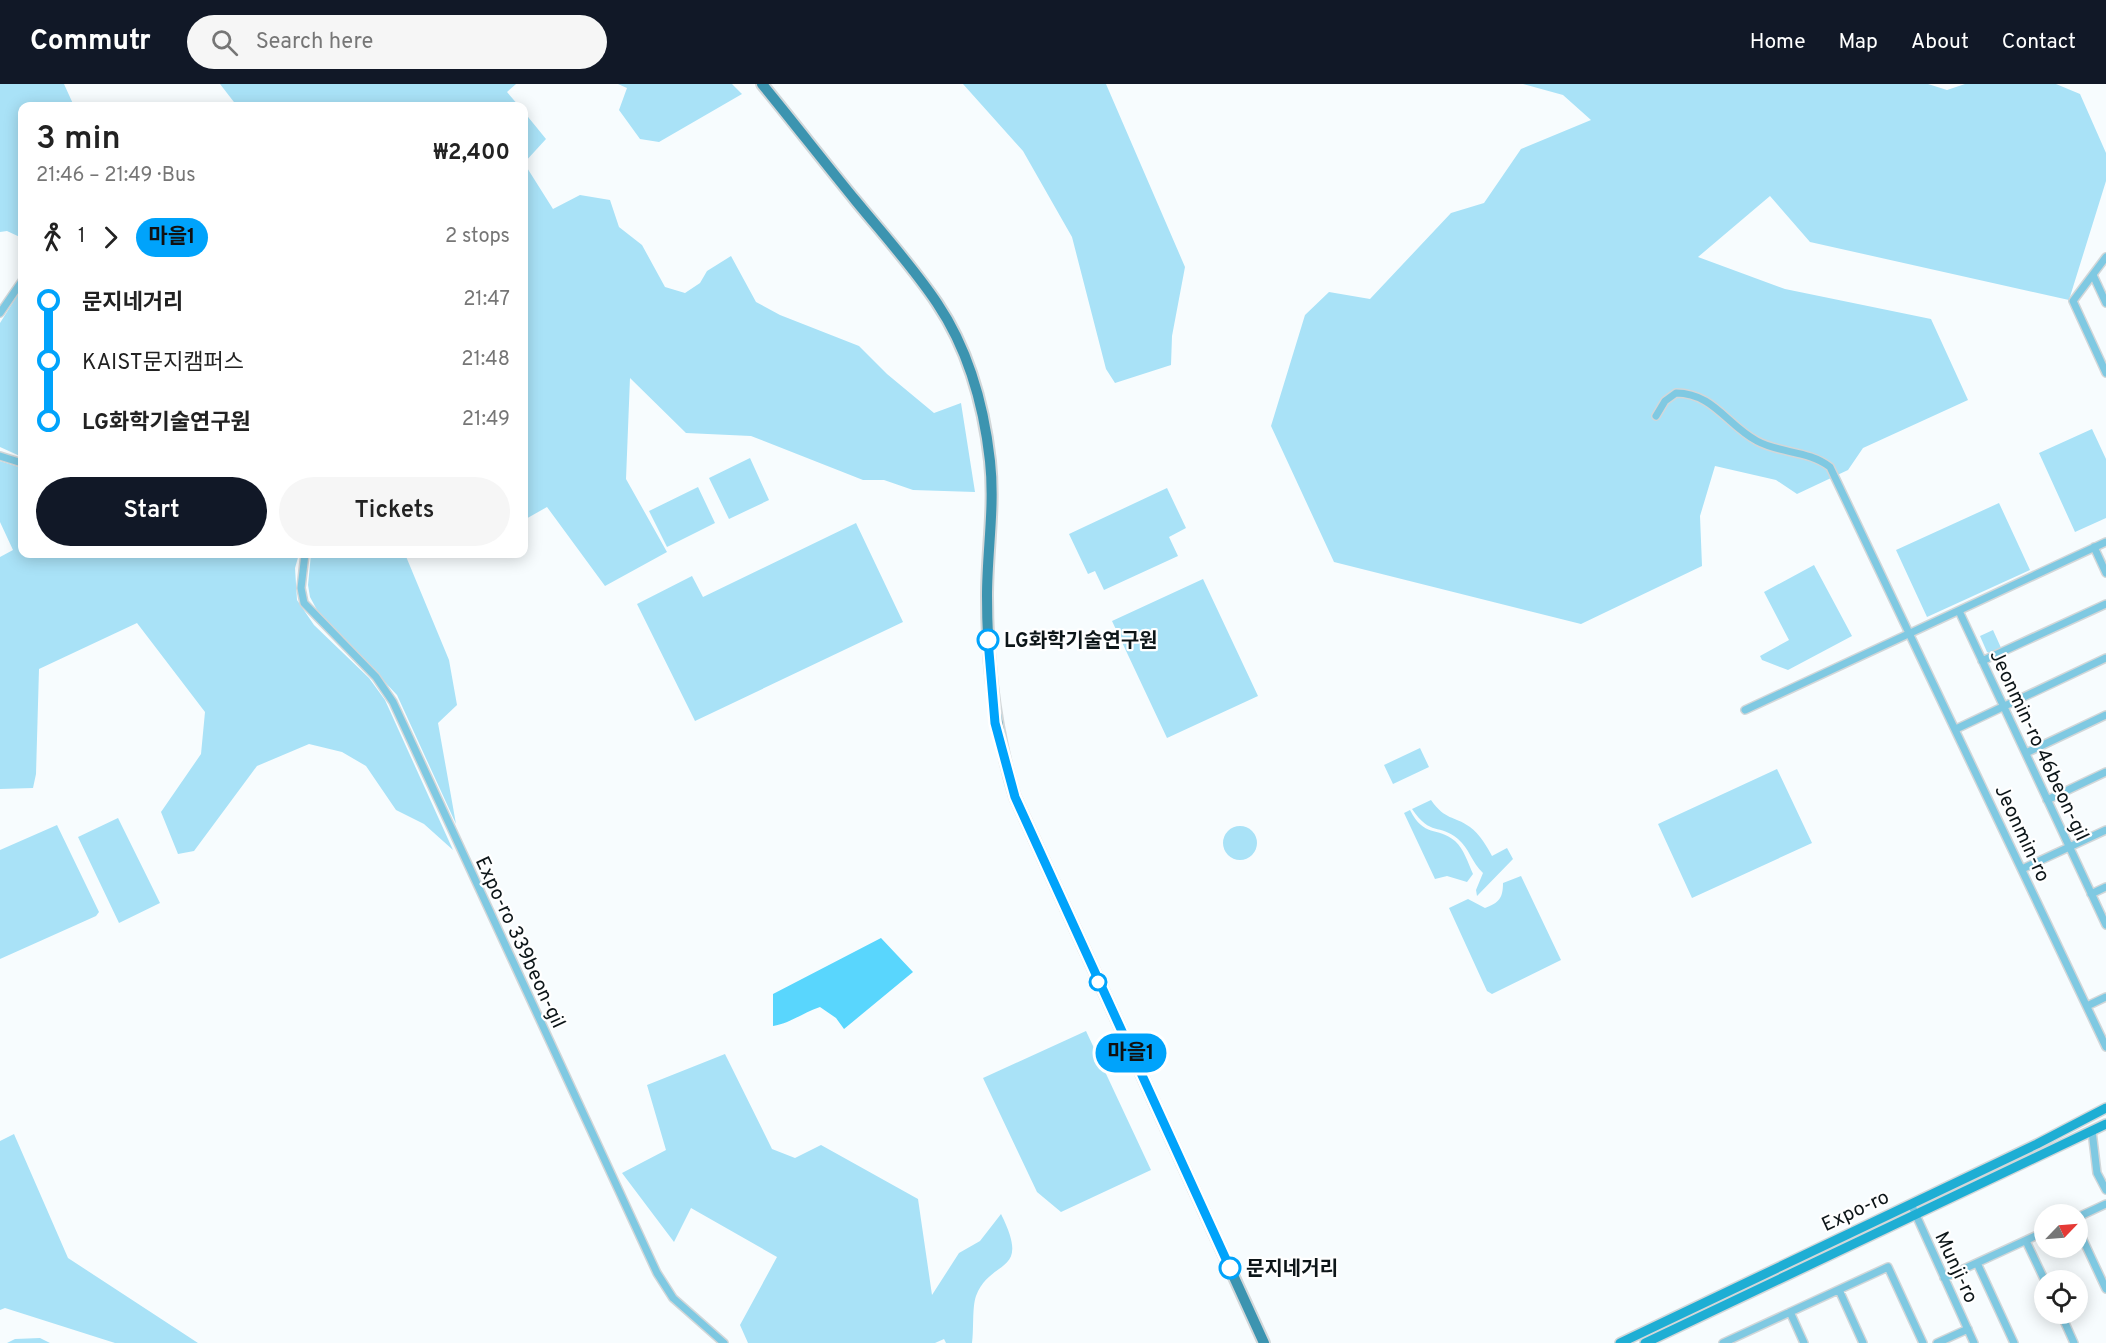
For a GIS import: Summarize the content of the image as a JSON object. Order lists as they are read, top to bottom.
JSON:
{
  "streets": {
    "main road": ["Expo-ro"],
    "street": [
      "Jeonmin-ro 46beon-gil",
      "Jeonmin-ro",
      "Expo-ro 339beon-gil",
      "Munji-ro"
    ]
  },
  "crossings": [
    ["Expo-ro", "Munji-ro"]
  ],
  "places": ["LG화학기술연구원", "문지네거리"],
  "lines": ["bus line 마을1"],
  "north": "top right",
  "page": {
    "header": "Commutr",
    "search": "Search here",
    "nav": [
      "Home",
      "Map",
      "About",
      "Contact"
    ],
    "on_map": "마을1",
    "heading": ["3 min", "21:46 – 21:49 · Bus", "₩2,400"],
    "legs": ["1", "마을1", "2 stops"],
    "list": [
      {
        "name": "문지네거리",
        "value": "21:47"
      },
      {
        "name": "KAIST문지캠퍼스",
        "value": "21:48"
      },
      {
        "name": "LG화학기술연구원",
        "value": "21:49"
      }
    ],
    "buttons": ["Start", "Tickets"]
  }
}
